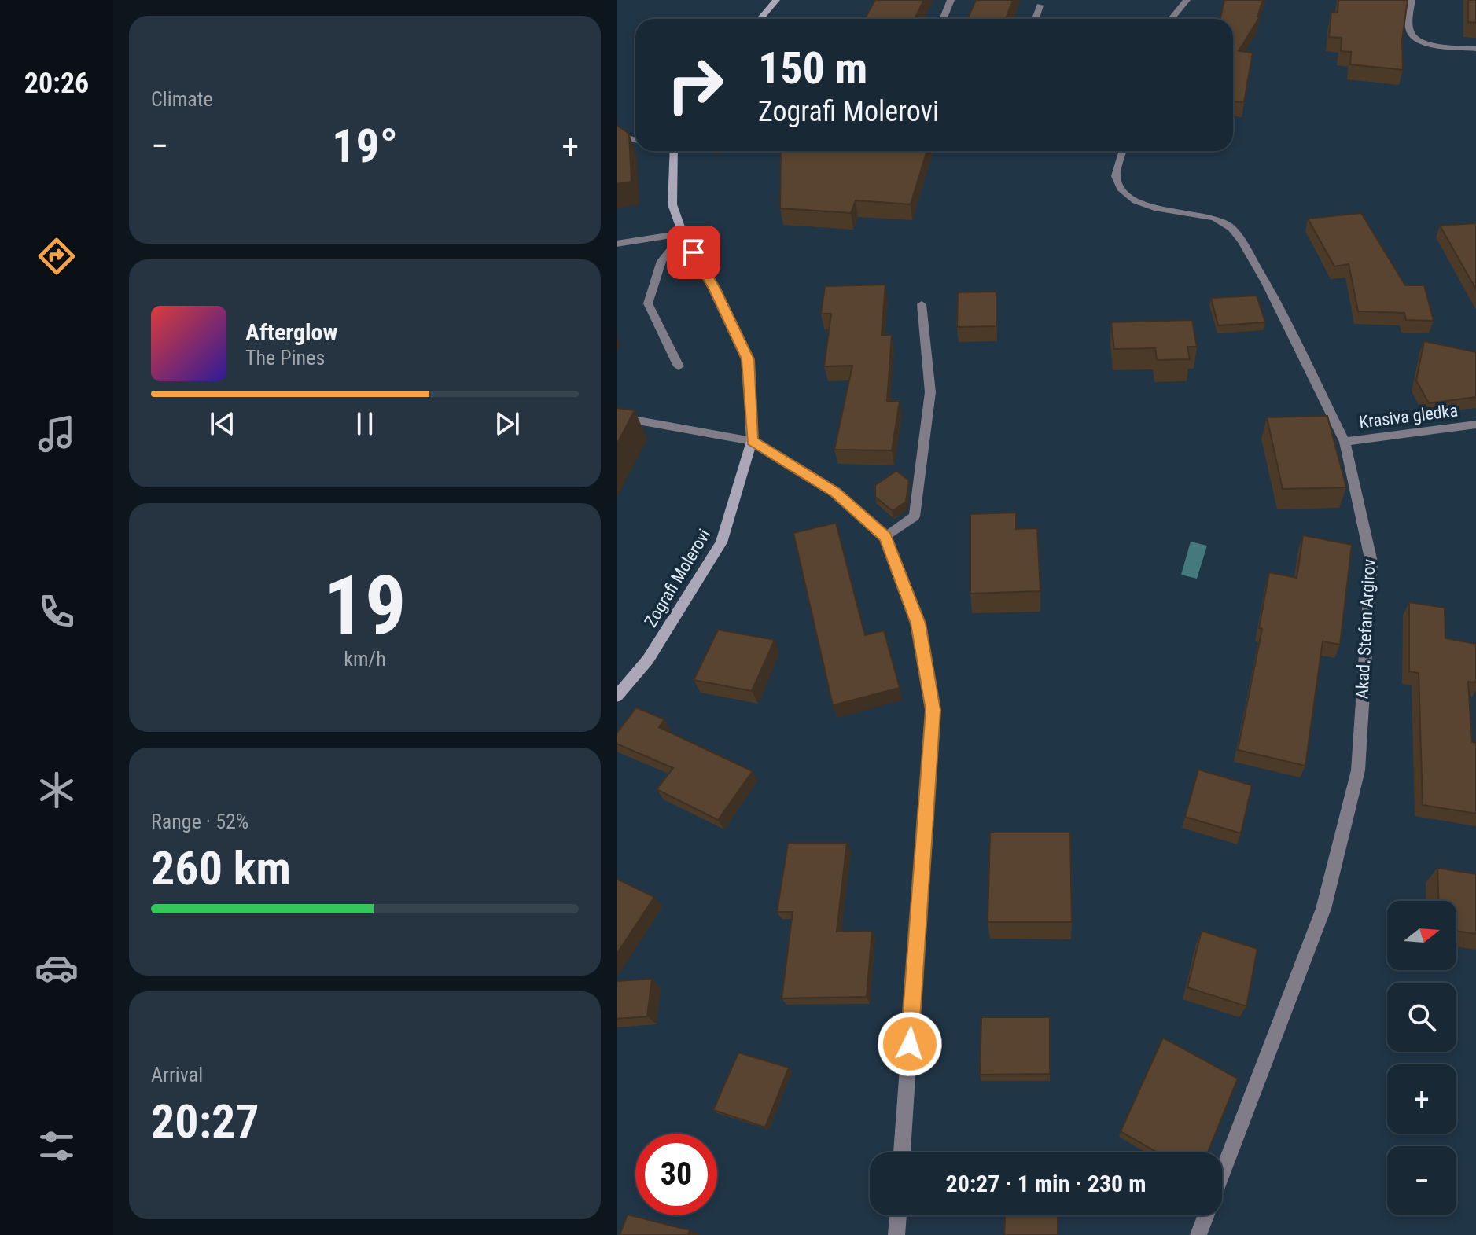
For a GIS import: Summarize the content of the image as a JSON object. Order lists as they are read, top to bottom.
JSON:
{
  "streets": {
    "street": ["Krasiva gledka", "Zografi Molerovi", "Akad. Stefan Argirov"]
  },
  "crossings": [
    ["Krasiva gledka", "Akad. Stefan Argirov"]
  ],
  "north": "right",
  "page": {
    "tabs": "20:26",
    "tile": [
      "Climate",
      ["19", "km/h"],
      ["Range · 52%", "260 km"],
      ["Arrival", "20:27"]
    ],
    "turn": ["150 m", "Zografi Molerovi"],
    "heat": ["−", "19°", "+"],
    "song": ["Afterglow", "The Pines"],
    "map_buttons": ["+", "−"],
    "limit": "30",
    "trip": "20:27 · 1 min · 230 m"
  }
}
